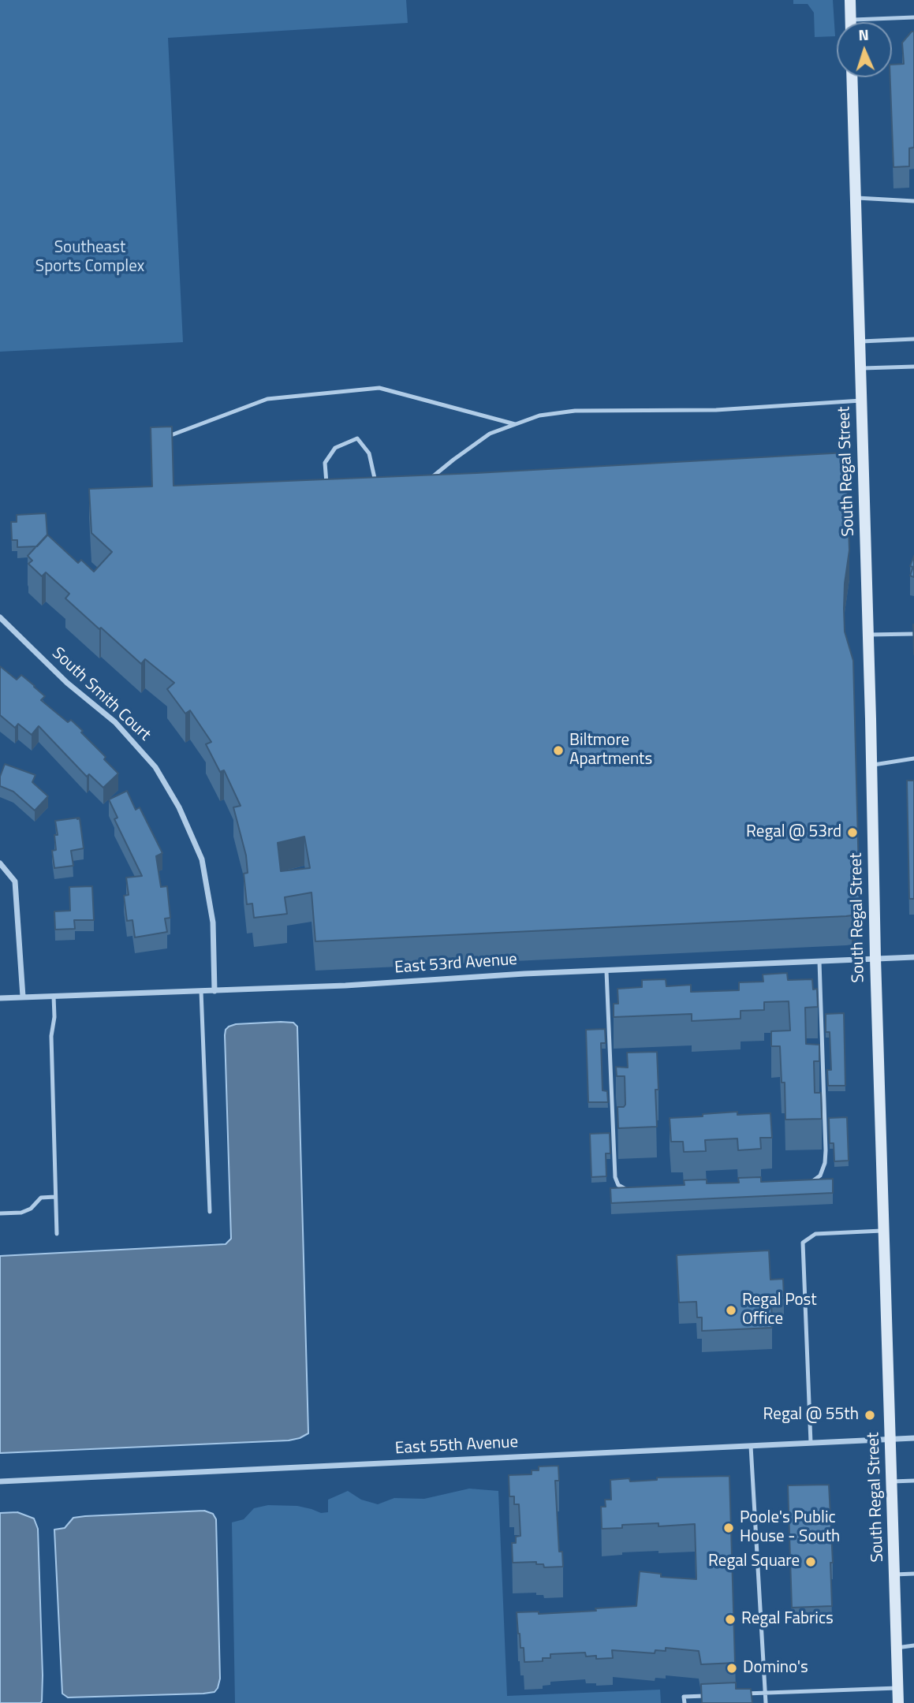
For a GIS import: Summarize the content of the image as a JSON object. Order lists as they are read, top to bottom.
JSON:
{
  "streets": {
    "main road": ["South Regal Street"],
    "street": ["South Smith Court", "East 53rd Avenue", "East 55th Avenue"]
  },
  "crossings": [
    ["South Regal Street", "East 53rd Avenue"],
    ["South Regal Street", "East 55th Avenue"],
    ["South Smith Court", "East 53rd Avenue"]
  ],
  "parks": ["Southeast Sports Complex"],
  "places": [
    "Biltmore Apartments",
    "Regal @ 53rd",
    "Regal Post Office",
    "Regal @ 55th",
    "Poole's Public House - South",
    "Regal Square",
    "Regal Fabrics",
    "Domino's"
  ],
  "north": "top"
}
